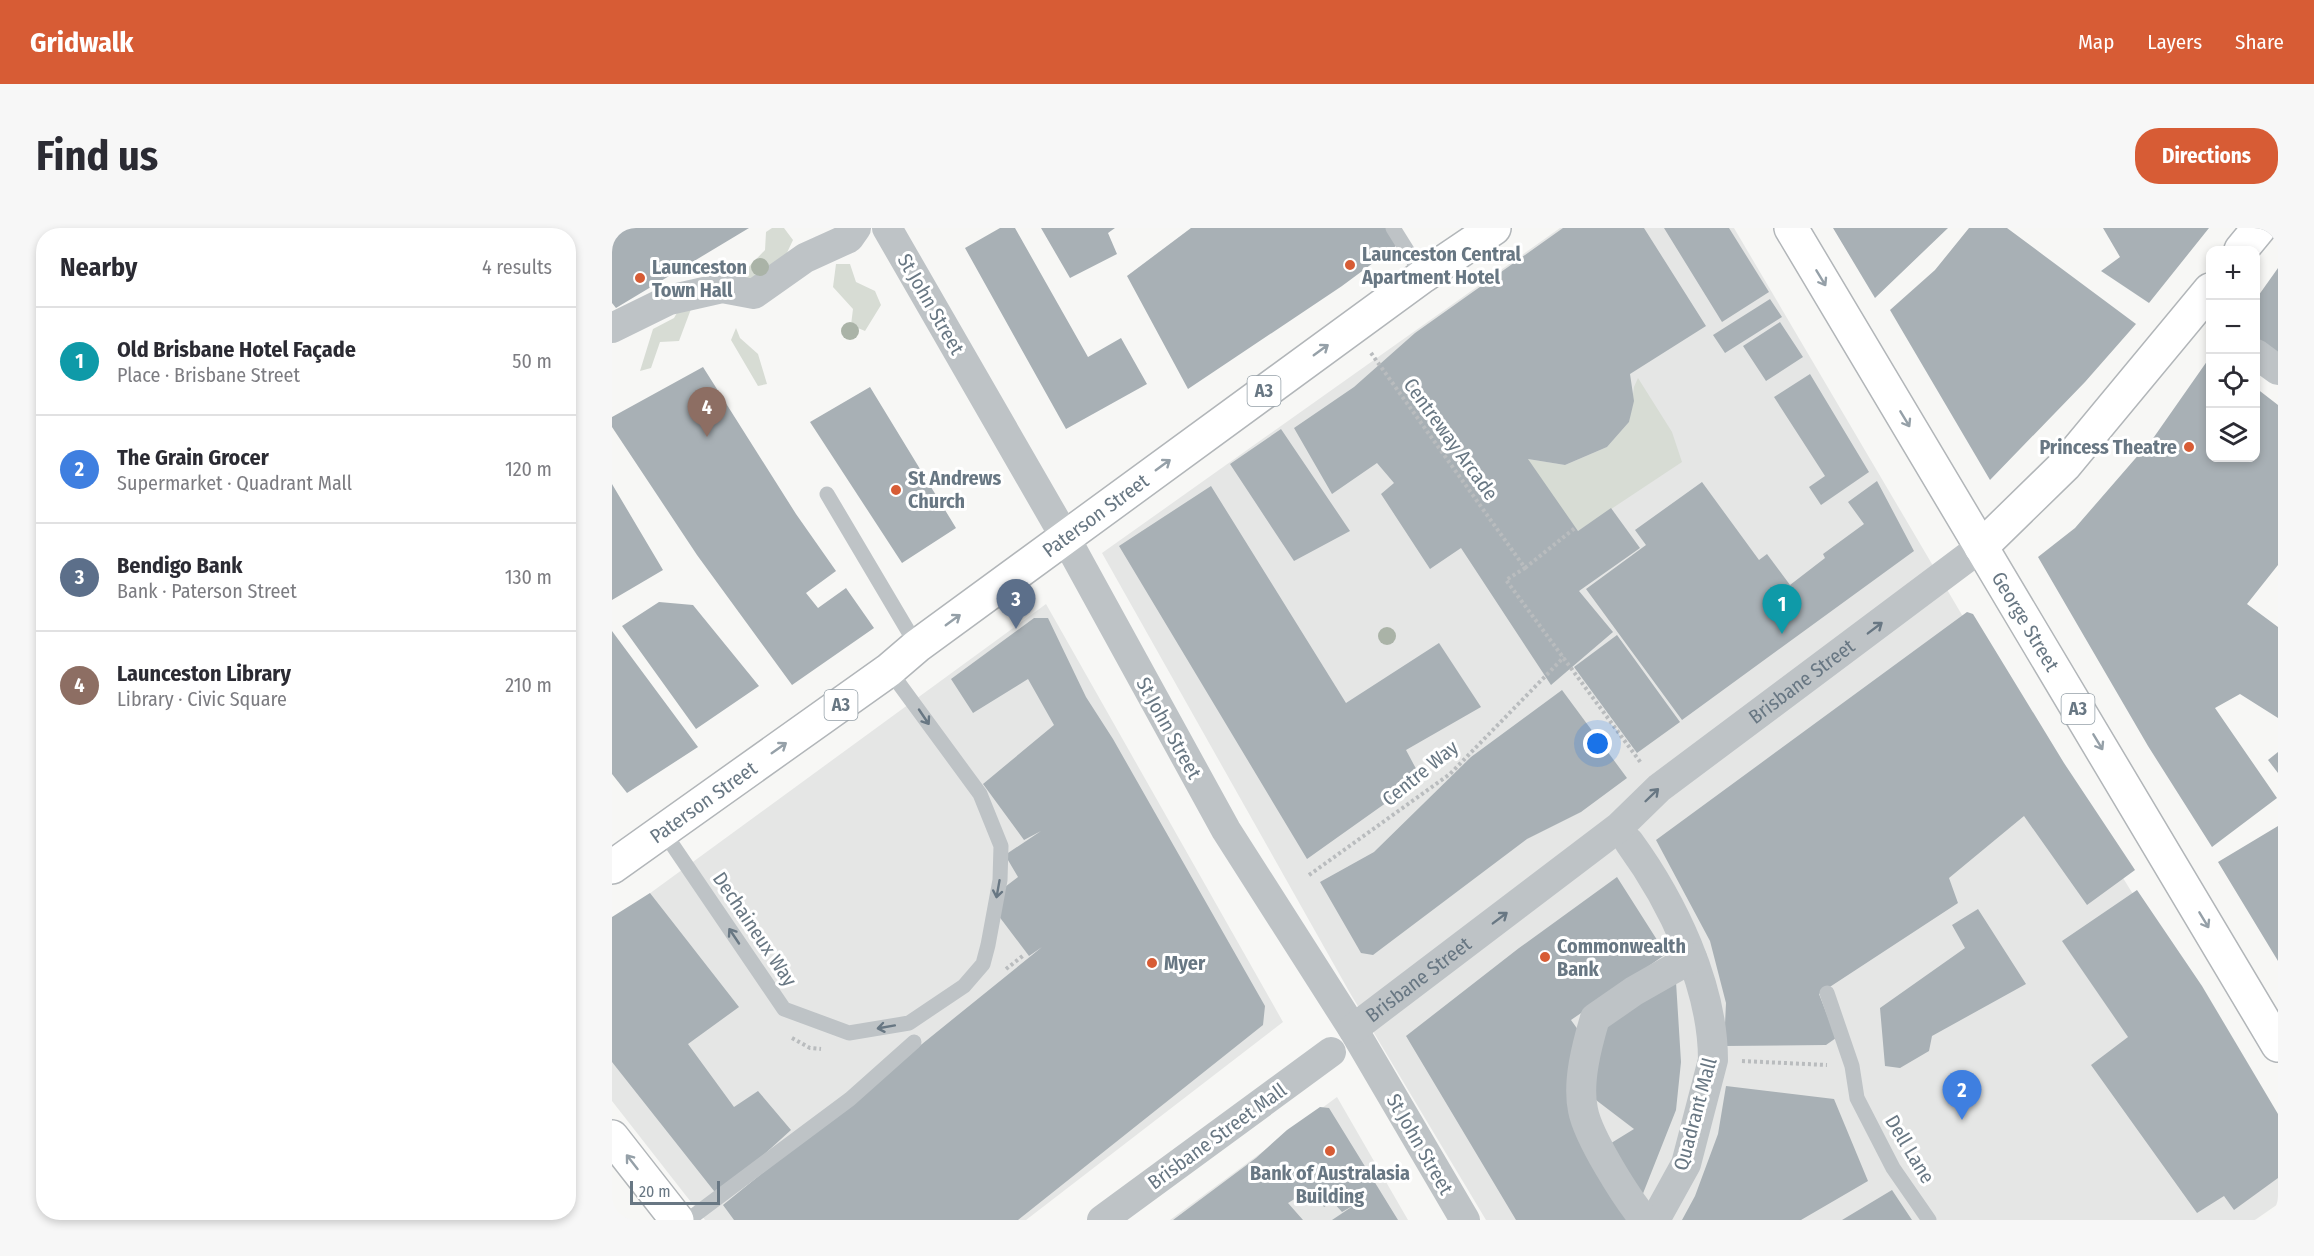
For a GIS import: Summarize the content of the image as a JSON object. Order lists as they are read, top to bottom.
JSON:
{
  "streets": {
    "highway": [
      "A3",
      "Paterson Street",
      "George Street",
      "Brisbane Street"
    ],
    "street": ["St John Street", "Quadrant Mall", "Brisbane Street Mall"],
    "lane": ["Dechaineux Way", "Dell Lane"],
    "path": ["Centreway Arcade", "Centre Way"]
  },
  "crossings": [
    ["St John Street", "Paterson Street"],
    ["St John Street", "Brisbane Street"],
    ["Centreway Arcade", "Paterson Street"],
    ["Paterson Street", "Dechaineux Way"],
    ["George Street", "Brisbane Street"]
  ],
  "one_way": ["Paterson Street", "George Street", "Brisbane Street"],
  "places": [
    "Launceston Central Apartment Hotel",
    "Launceston Town Hall",
    "Princess Theatre",
    "St Andrews Church",
    "Commonwealth Bank",
    "Myer",
    "Bank of Australasia Building"
  ],
  "scale_bar": "20 m",
  "page": {
    "header": "Gridwalk",
    "nav": ["Map", "Layers", "Share"],
    "buttons": "Directions",
    "title": "Find us",
    "heading": ["Nearby", "4 results"],
    "map_buttons": ["+", "−"],
    "list": [
      {
        "mark": "1",
        "name": "Old Brisbane Hotel Façade",
        "note": "Place · Brisbane Street",
        "value": "50 m"
      },
      {
        "mark": "2",
        "name": "The Grain Grocer",
        "note": "Supermarket · Quadrant Mall",
        "value": "120 m"
      },
      {
        "mark": "3",
        "name": "Bendigo Bank",
        "note": "Bank · Paterson Street",
        "value": "130 m"
      },
      {
        "mark": "4",
        "name": "Launceston Library",
        "note": "Library · Civic Square",
        "value": "210 m"
      }
    ],
    "pins": [
      "4",
      "3",
      "1",
      "2"
    ],
    "scale": "20 m"
  }
}
